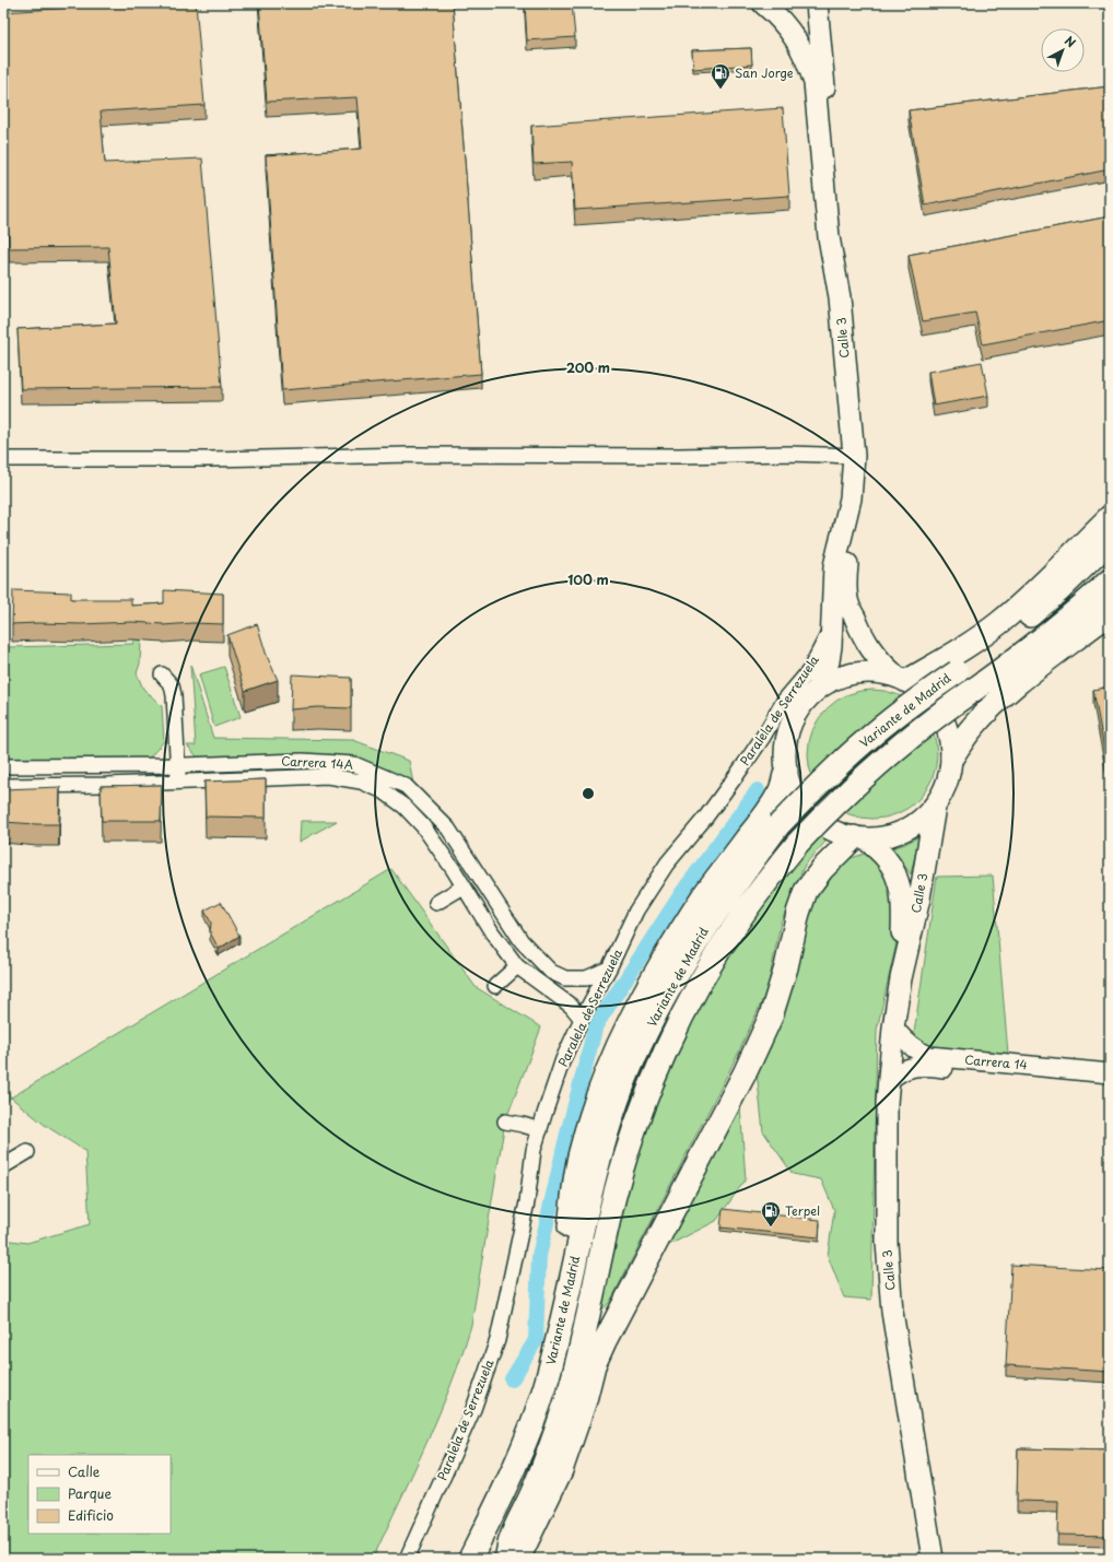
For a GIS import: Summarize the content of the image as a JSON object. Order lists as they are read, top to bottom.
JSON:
{
  "streets": {
    "main road": ["Calle 3", "Variante de Madrid"],
    "street": ["Paralela de Serrezuela", "Carrera 14A", "Carrera 14"]
  },
  "crossings": [
    ["Calle 3", "Paralela de Serrezuela"],
    ["Calle 3", "Carrera 14"],
    ["Paralela de Serrezuela", "Carrera 14A"]
  ],
  "places": {
    "fuel station": ["San Jorge", "Terpel"]
  },
  "legend": ["Calle", "Parque", "Edificio"],
  "north": "top right",
  "rings": ["200 m", "100 m"]
}
